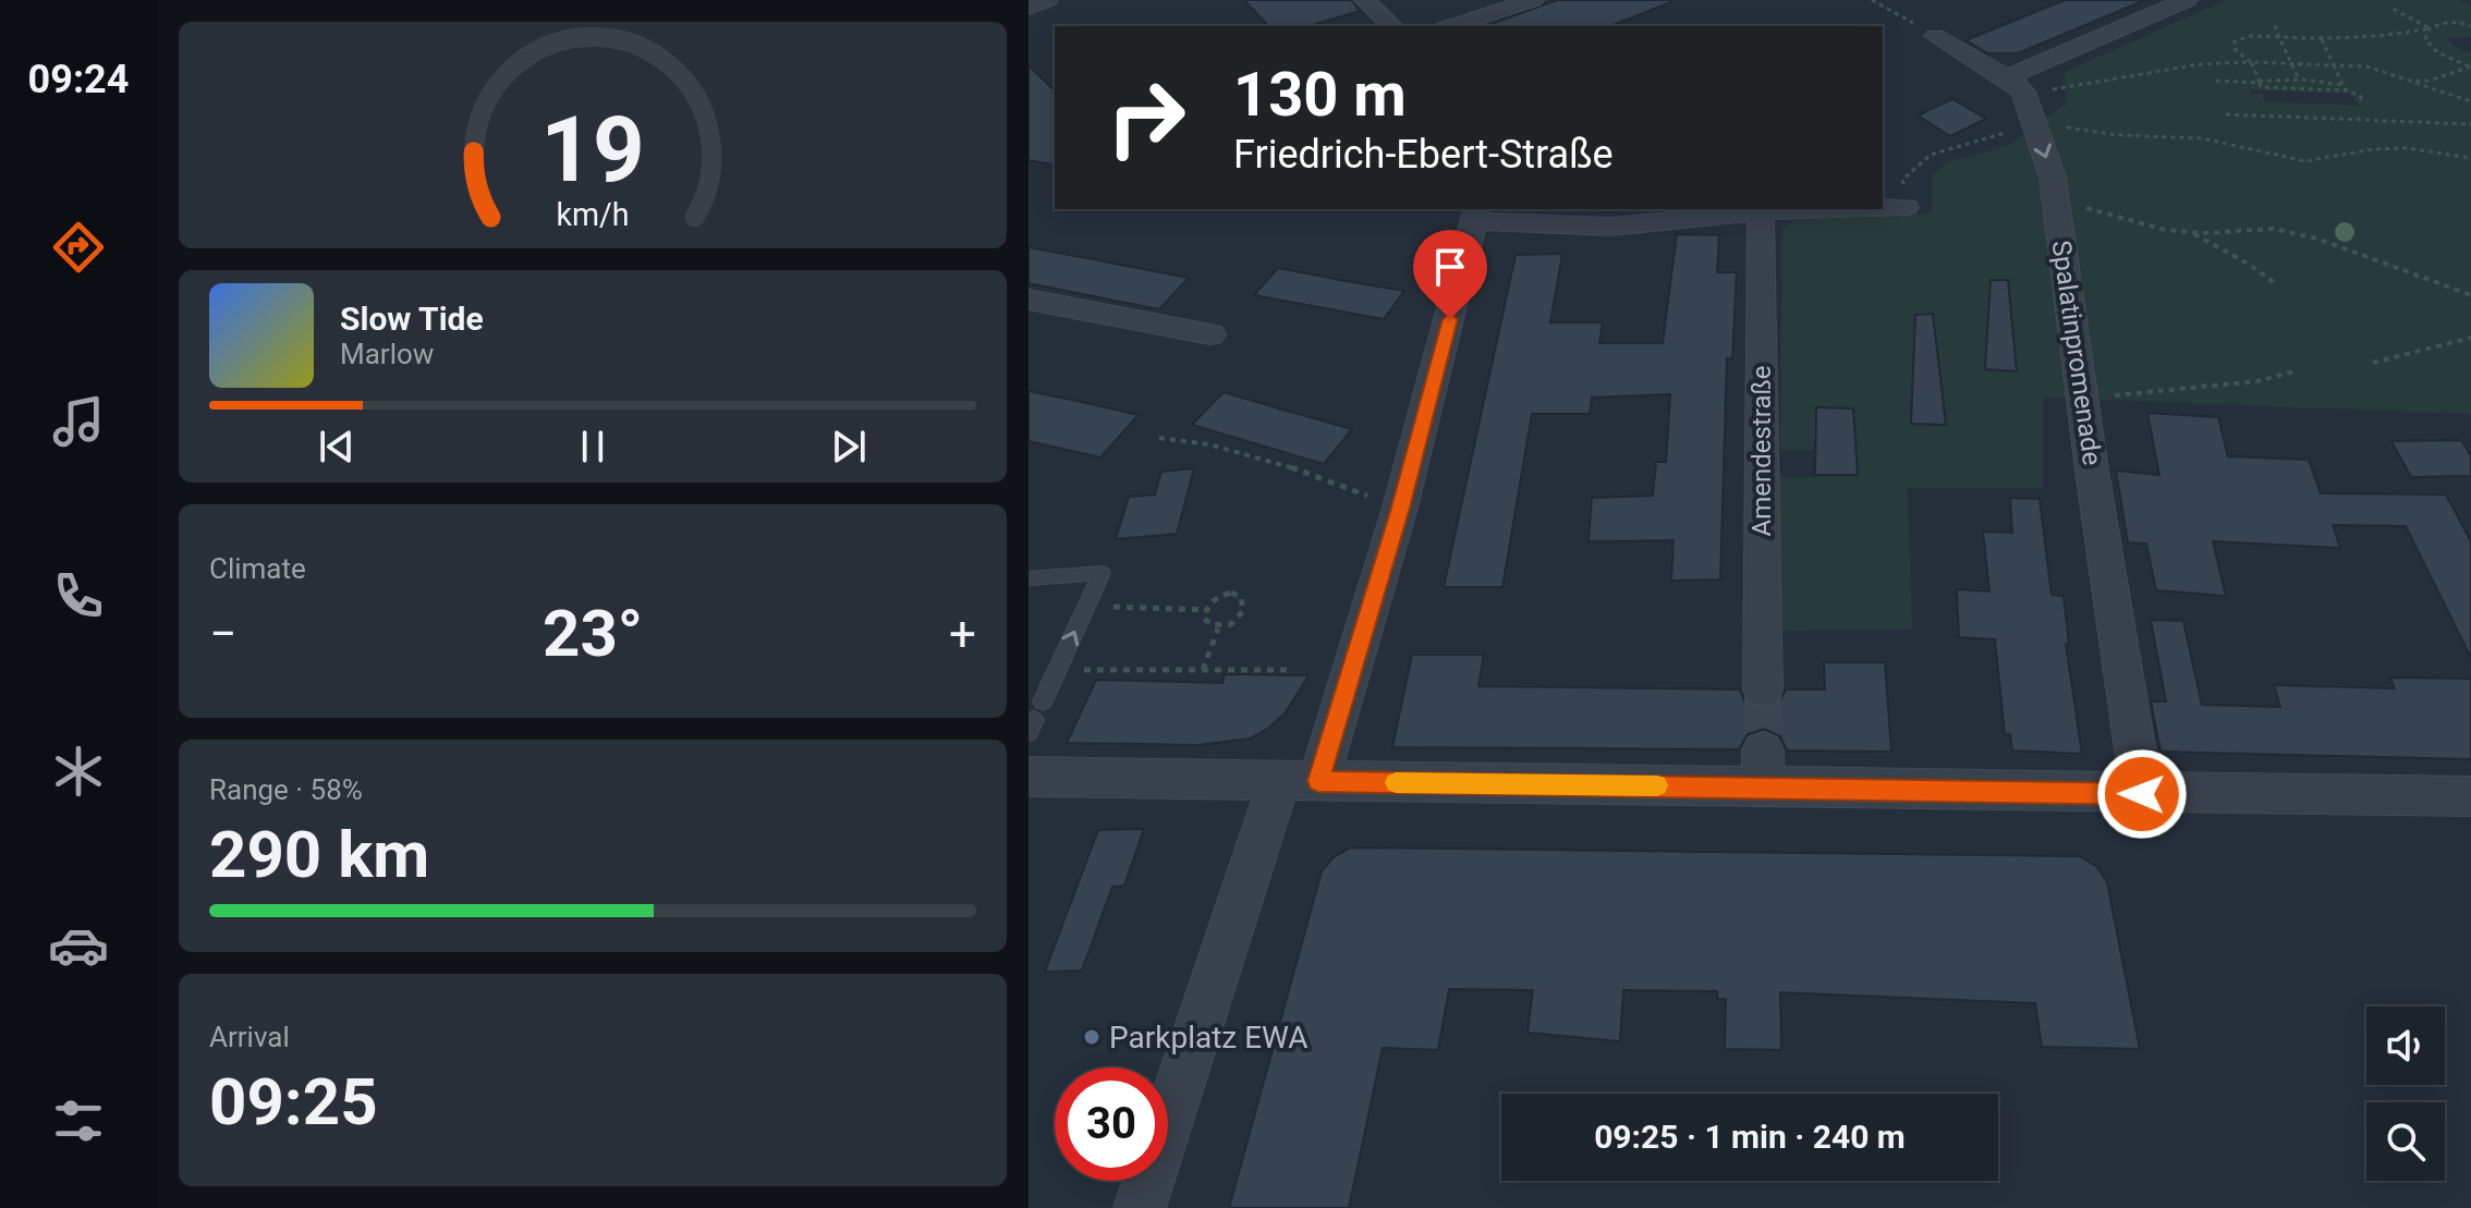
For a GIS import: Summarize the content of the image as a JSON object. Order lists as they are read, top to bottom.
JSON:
{
  "streets": {
    "street": ["Spalatinpromenade", "Amendestraße"]
  },
  "one_way": ["Spalatinpromenade"],
  "places": ["Parkplatz EWA"],
  "page": {
    "tabs": "09:24",
    "turn": ["130 m", "Friedrich-Ebert-Straße"],
    "song": ["Slow Tide", "Marlow"],
    "tile": [
      "Climate",
      ["Range · 58%", "290 km"],
      ["Arrival", "09:25"]
    ],
    "heat": ["−", "23°", "+"],
    "limit": "30",
    "trip": "09:25 · 1 min · 240 m",
    "gauge": ["19", "km/h"]
  }
}
